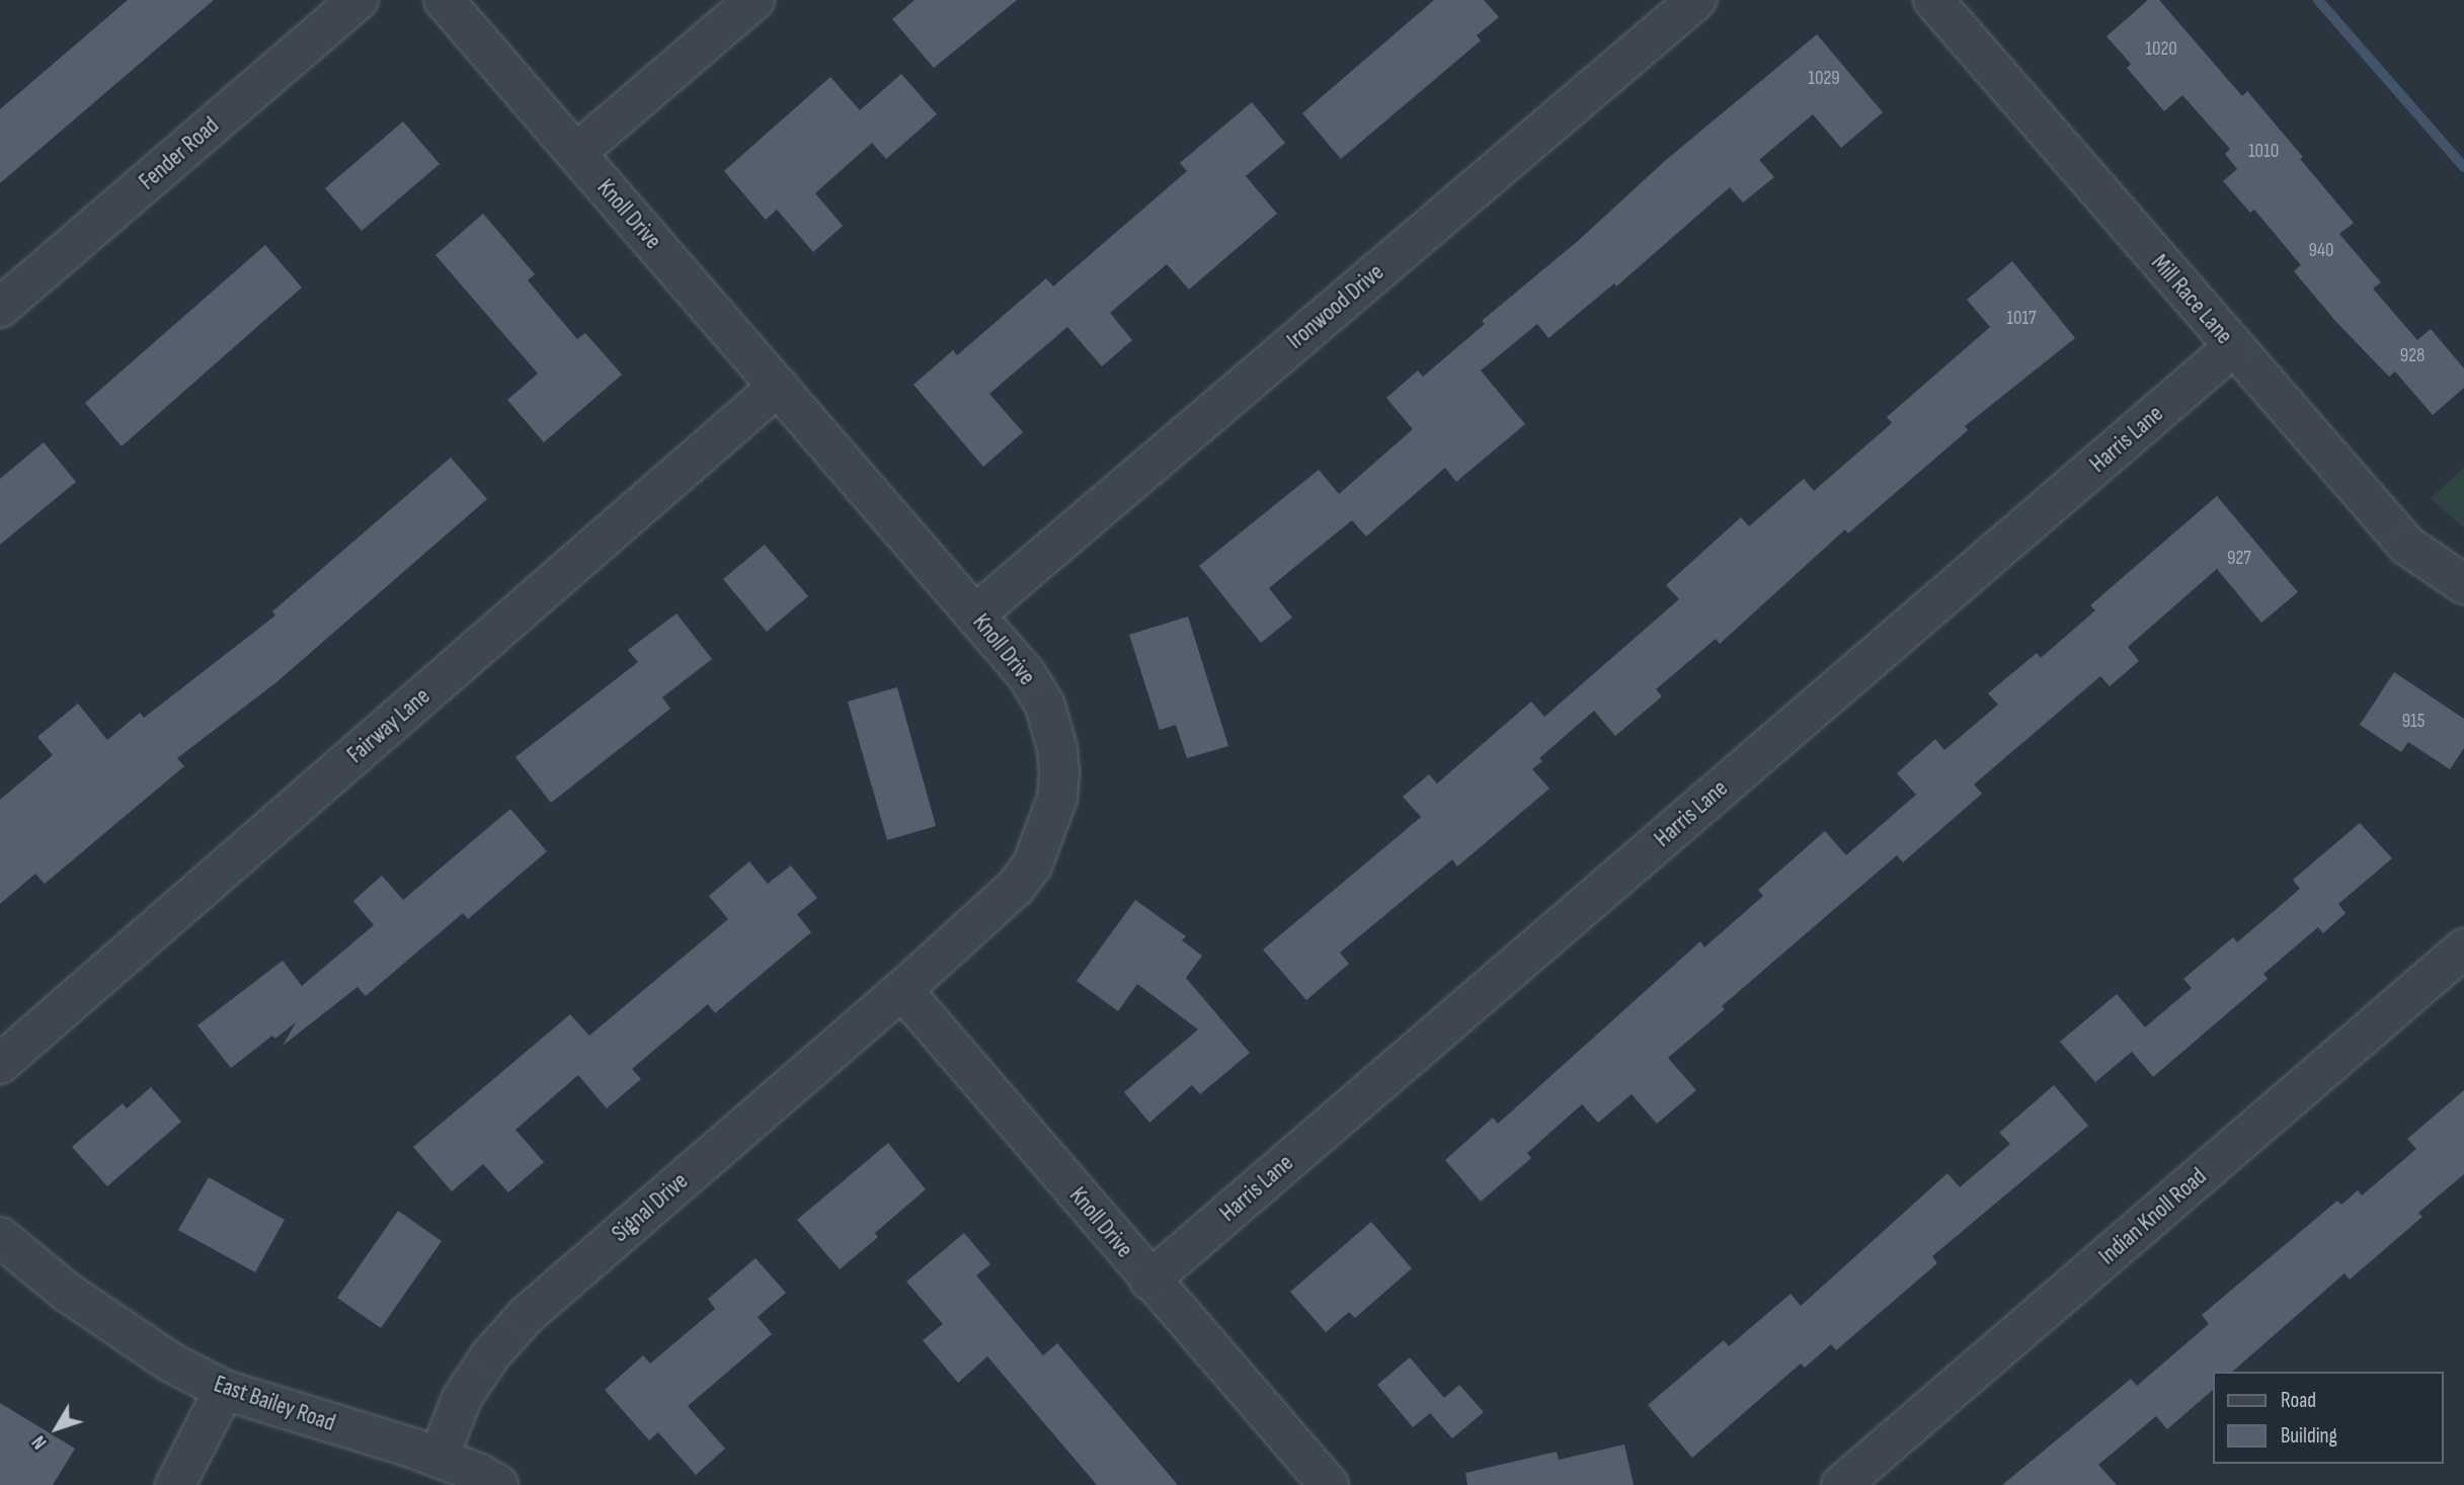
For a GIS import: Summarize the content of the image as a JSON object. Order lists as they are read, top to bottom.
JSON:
{
  "streets": {
    "street": [
      "Fender Road",
      "Knoll Drive",
      "Mill Race Lane",
      "Ironwood Drive",
      "Harris Lane",
      "Fairway Lane",
      "Signal Drive",
      "Indian Knoll Road",
      "East Bailey Road"
    ]
  },
  "crossings": [
    ["Knoll Drive", "Ironwood Drive"],
    ["Knoll Drive", "Harris Lane"],
    ["Knoll Drive", "Fairway Lane"],
    ["Knoll Drive", "Signal Drive"],
    ["Mill Race Lane", "Harris Lane"],
    ["Signal Drive", "East Bailey Road"]
  ],
  "house_numbers": [
    "1020",
    "1029",
    "1010",
    "940",
    "1017",
    "928",
    "927",
    "915"
  ],
  "legend": ["Road", "Building"],
  "north": "bottom left"
}
